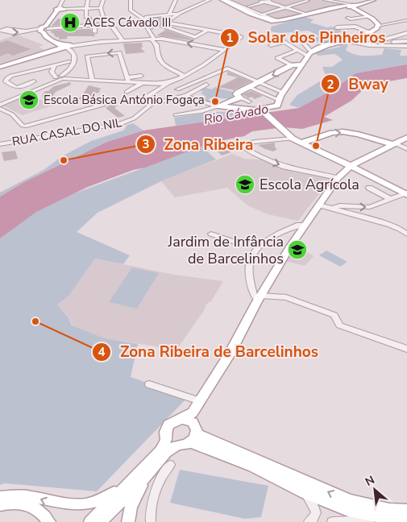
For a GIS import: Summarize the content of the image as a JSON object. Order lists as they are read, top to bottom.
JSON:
{
  "streets": {
    "street": ["RUA CASAL DO NIL"]
  },
  "water": ["Rio Cávado"],
  "places": {
    "hospital": ["ACES Cávado III"],
    "school or university": ["Escola Básica António Fogaça", "Escola Agrícola", "Jardim de Infância de Barcelinhos"],
    "other": [
      "Solar dos Pinheiros",
      "Bway",
      "Zona Ribeira",
      "Zona Ribeira de Barcelinhos"
    ]
  },
  "north": "top left"
}
